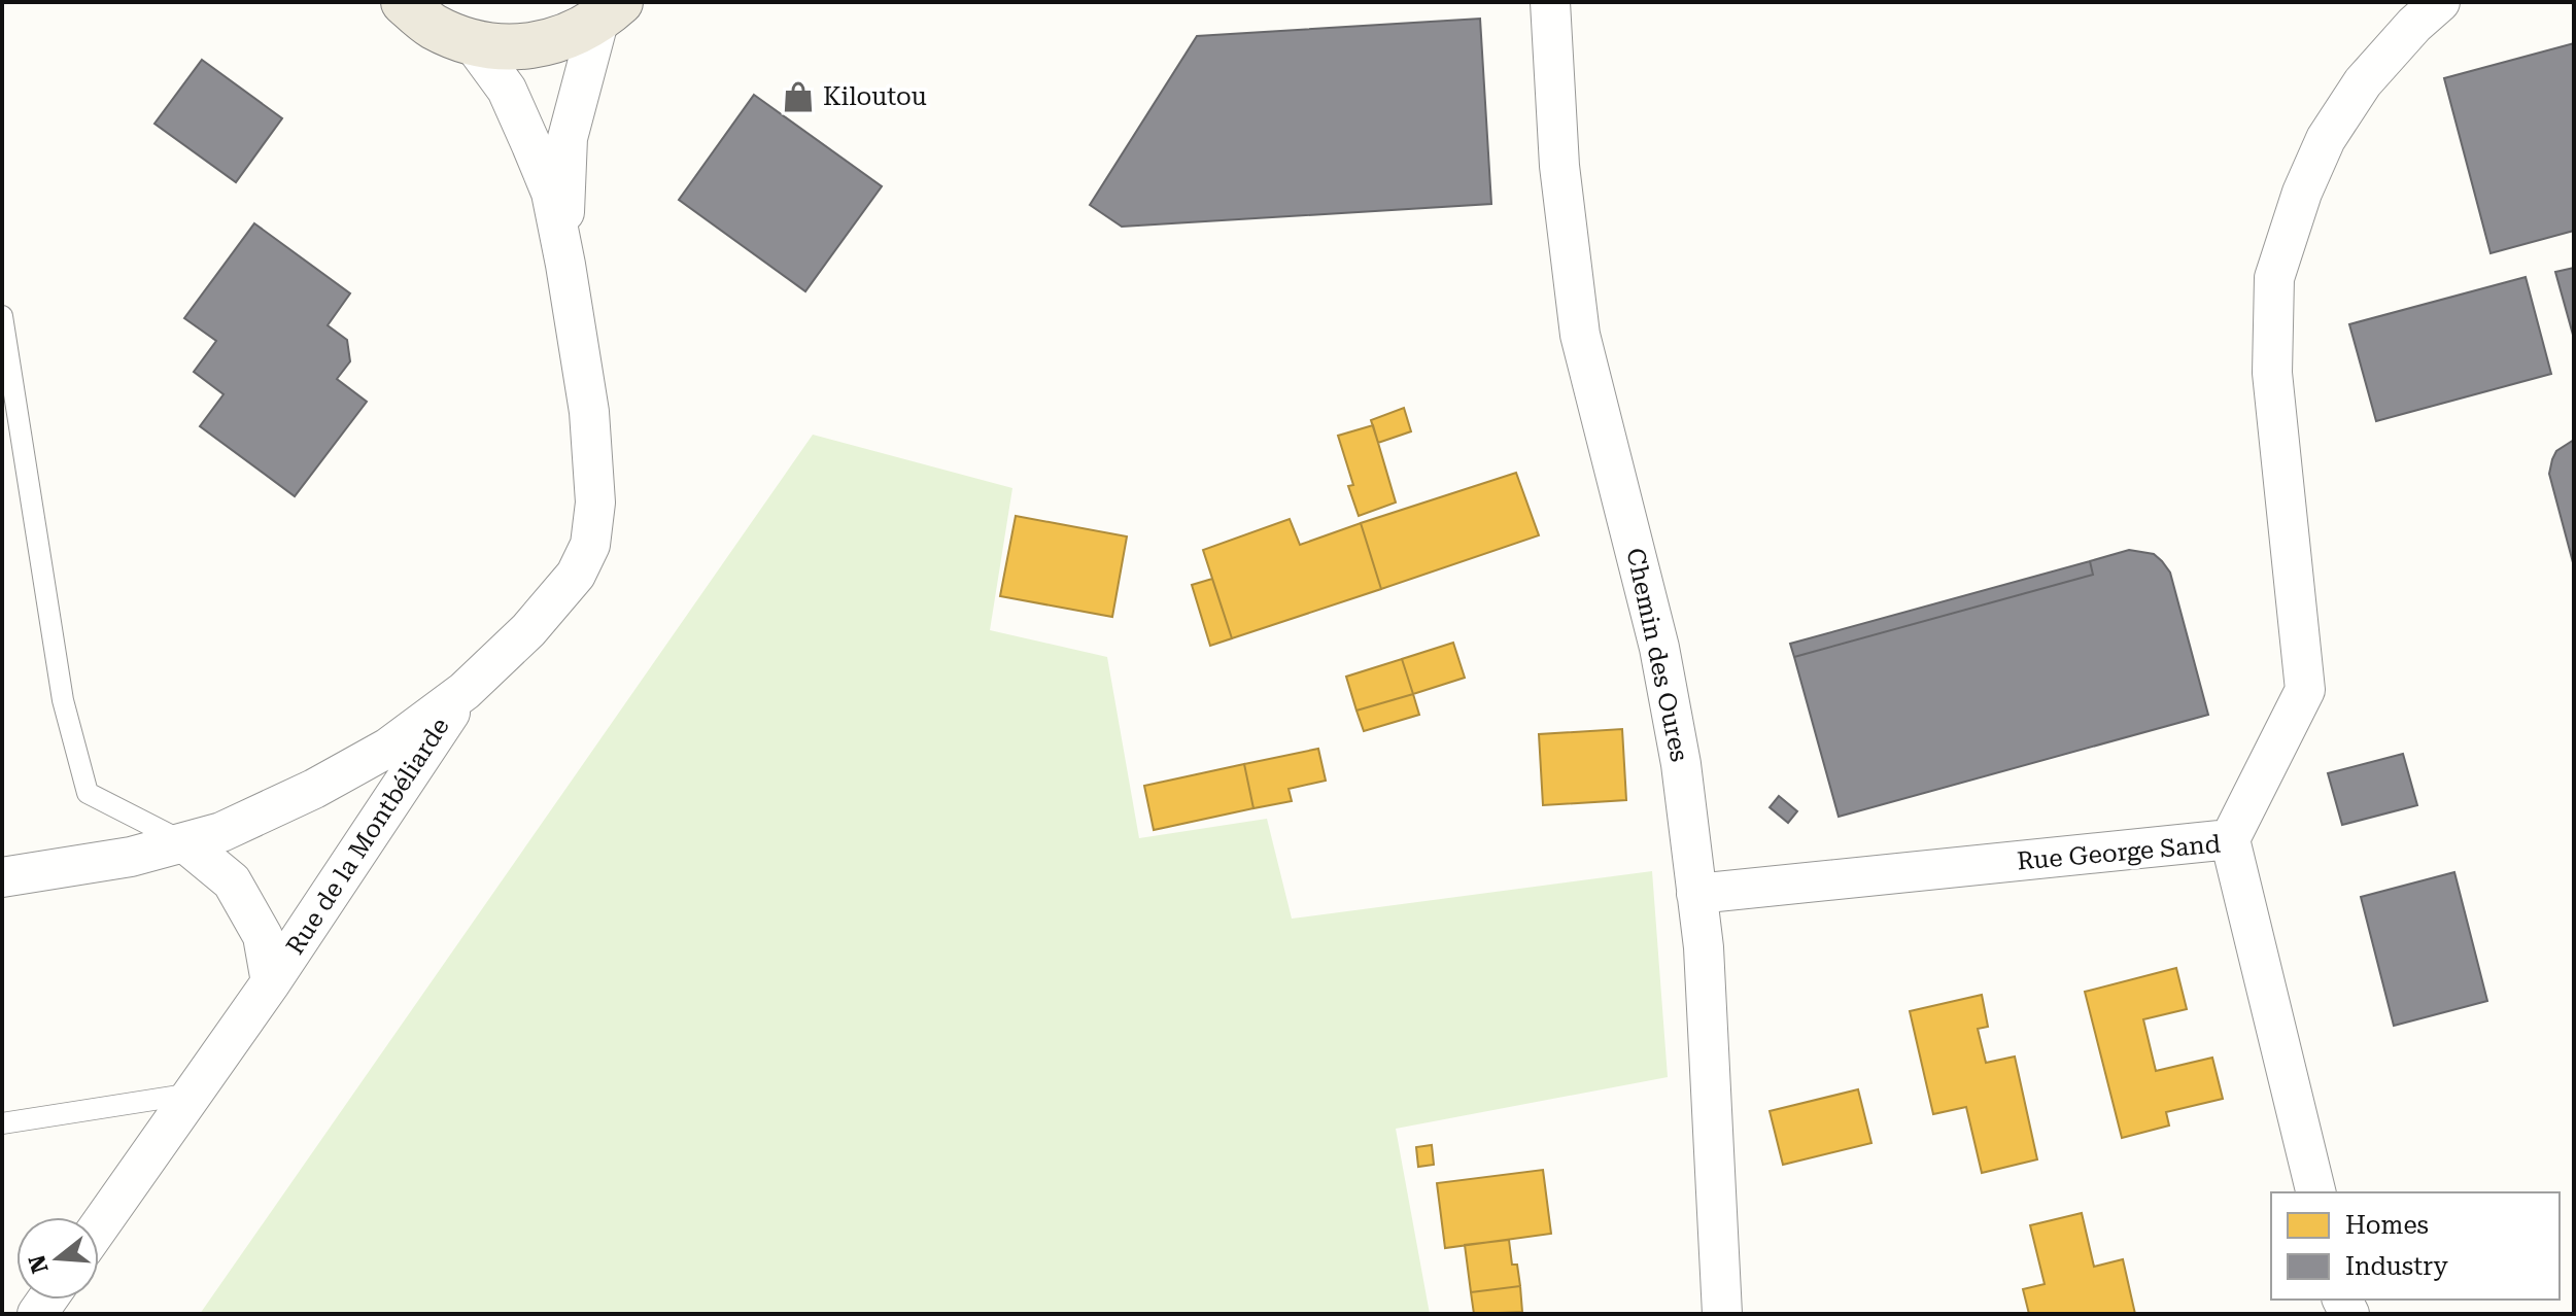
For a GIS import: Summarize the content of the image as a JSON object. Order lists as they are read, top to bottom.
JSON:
{
  "streets": {
    "street": ["Chemin des Oures", "Rue de la Montbéliarde", "Rue George Sand"]
  },
  "crossings": [
    ["Chemin des Oures", "Rue George Sand"]
  ],
  "places": {
    "shop": ["Kiloutou"]
  },
  "legend": ["Homes", "Industry"],
  "north": "left"
}
